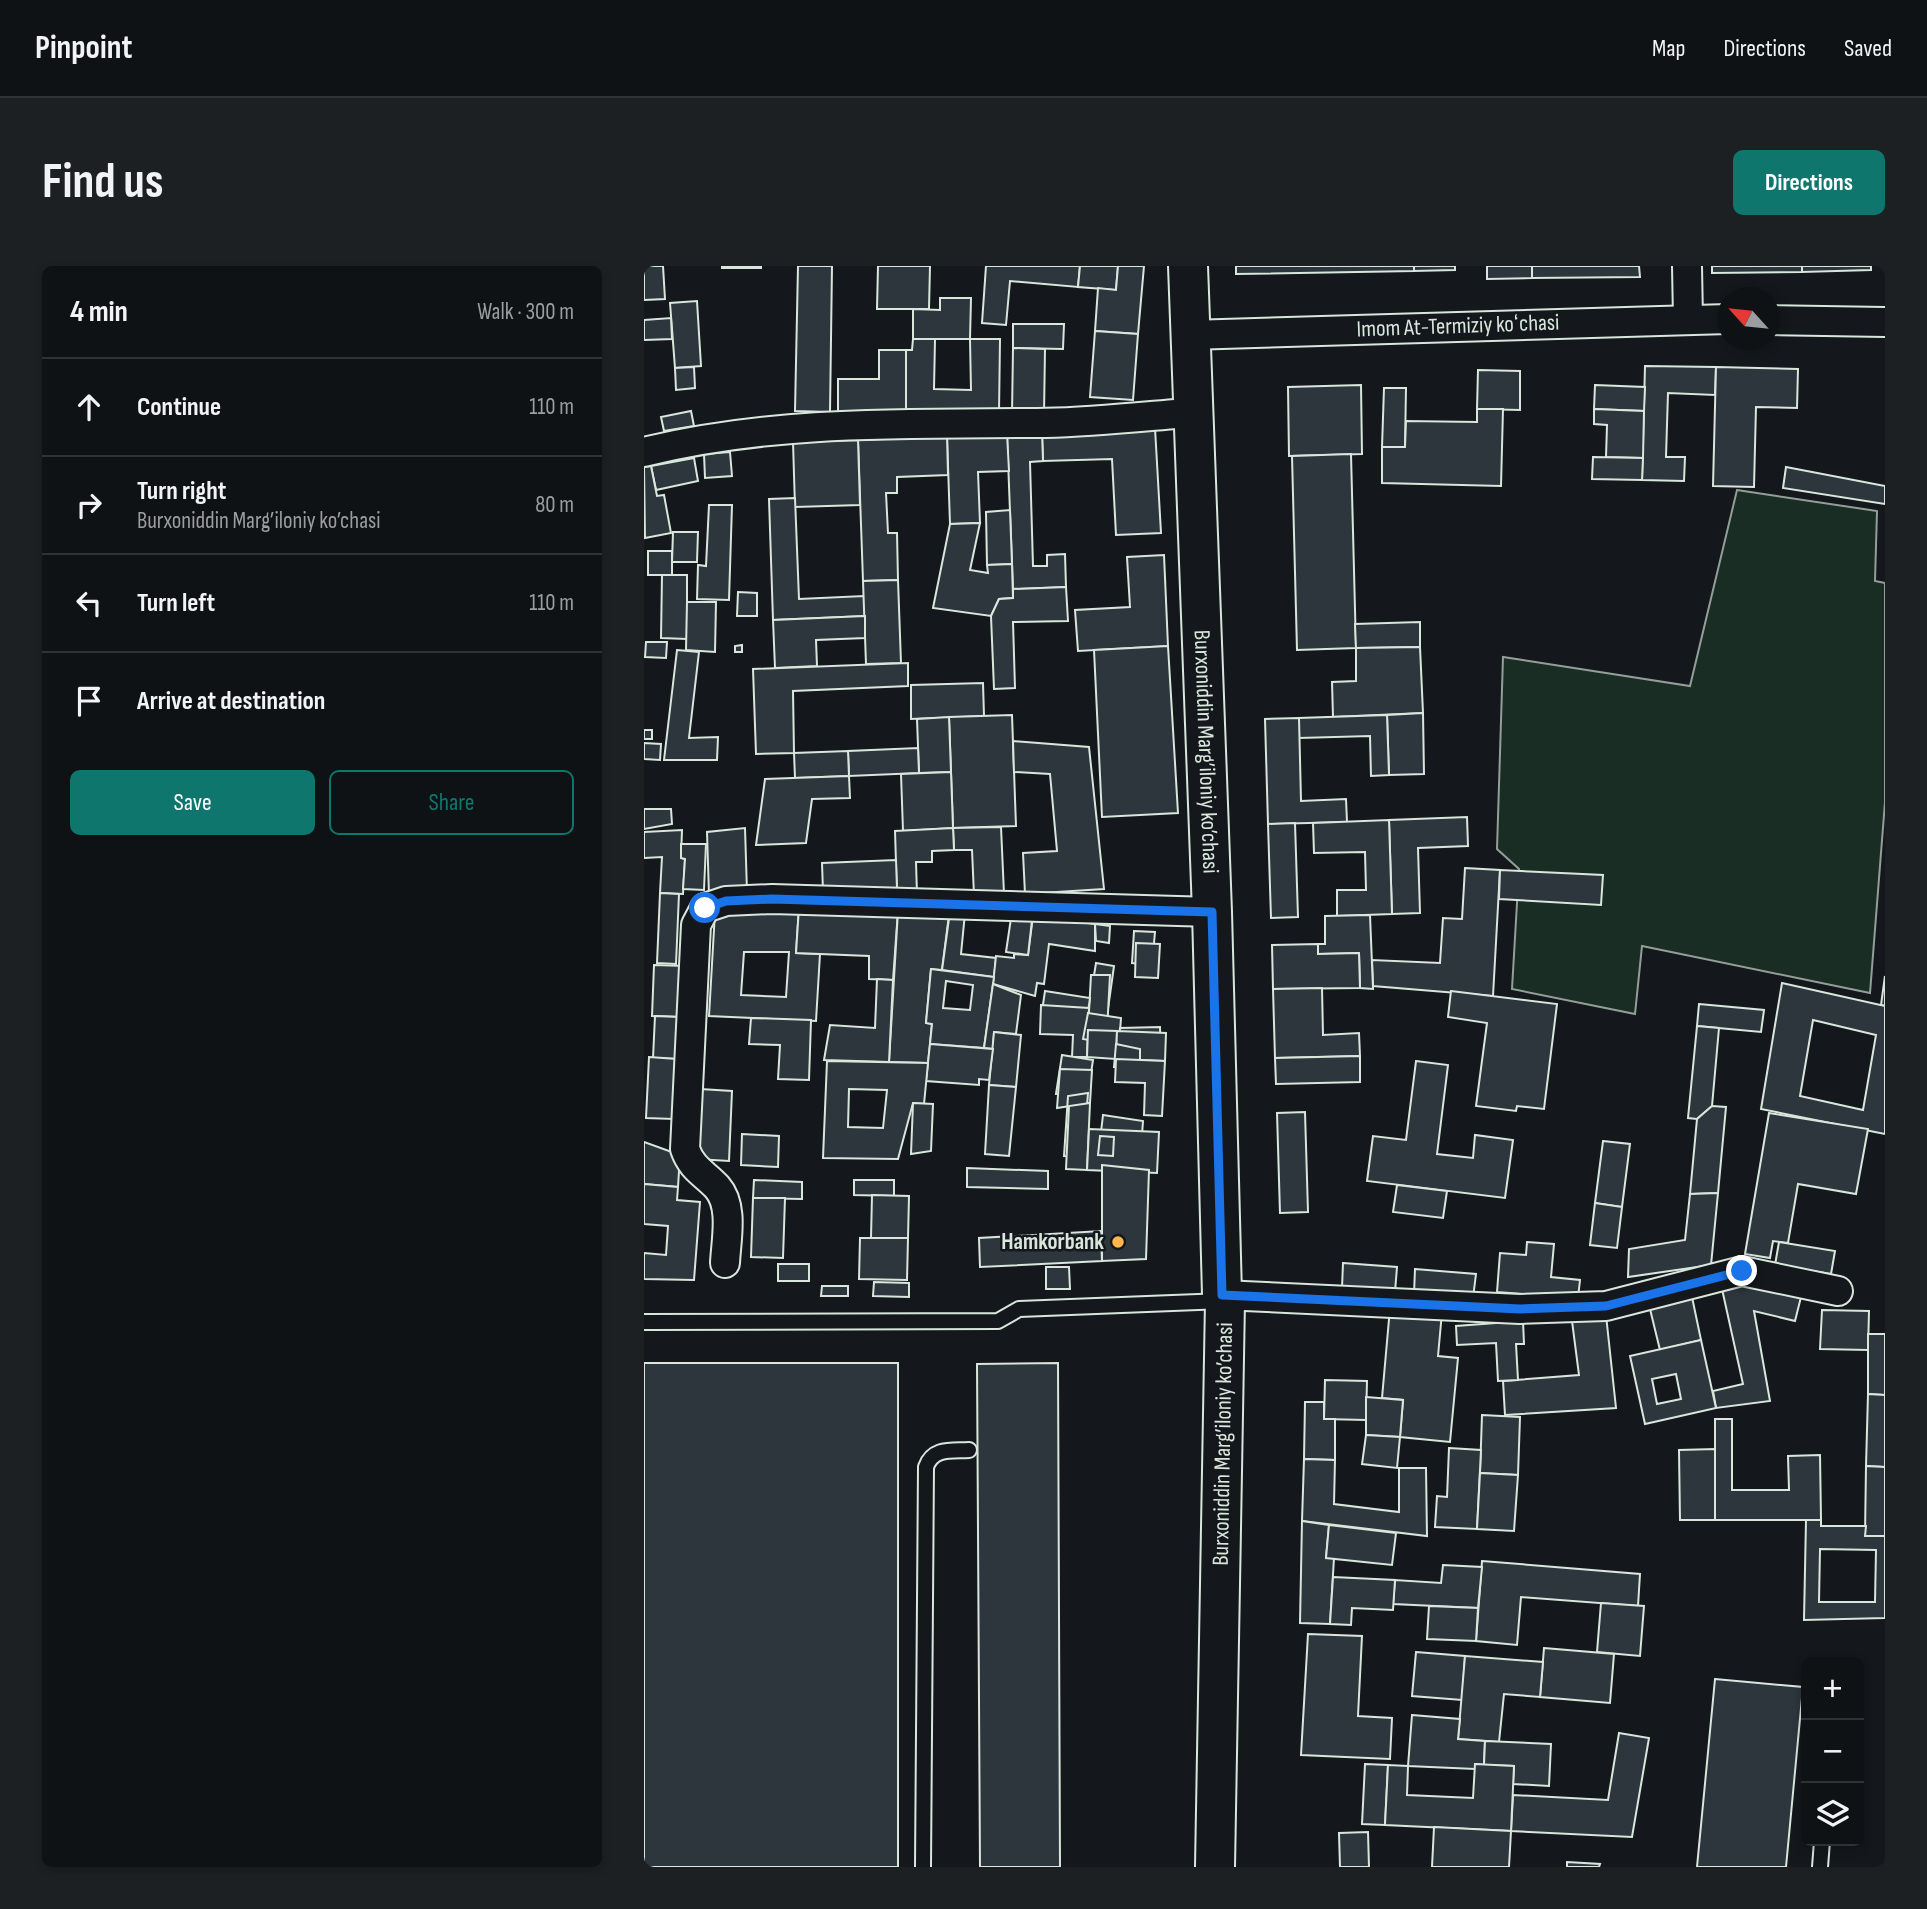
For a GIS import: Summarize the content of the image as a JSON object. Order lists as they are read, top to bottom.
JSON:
{
  "streets": {
    "main road": ["Burxoniddin Marg’iloniy ko’chasi"],
    "street": ["Imom At-Termiziy koʻchasi"]
  },
  "crossings": [
    ["Imom At-Termiziy koʻchasi", "Burxoniddin Marg’iloniy ko’chasi"]
  ],
  "places": ["Hamkorbank"],
  "north": "top left",
  "page": {
    "header": "Pinpoint",
    "nav": ["Map", "Directions", "Saved"],
    "buttons": [
      "Directions",
      ["Save", "Share"]
    ],
    "title": "Find us",
    "heading": ["4 min", "Walk · 300 m"],
    "list": [
      ["Continue", "110 m"],
      ["Turn right", "Burxoniddin Marg’iloniy ko’chasi", "80 m"],
      ["Turn left", "110 m"],
      "Arrive at destination"
    ],
    "map_buttons": ["+", "−"]
  }
}
